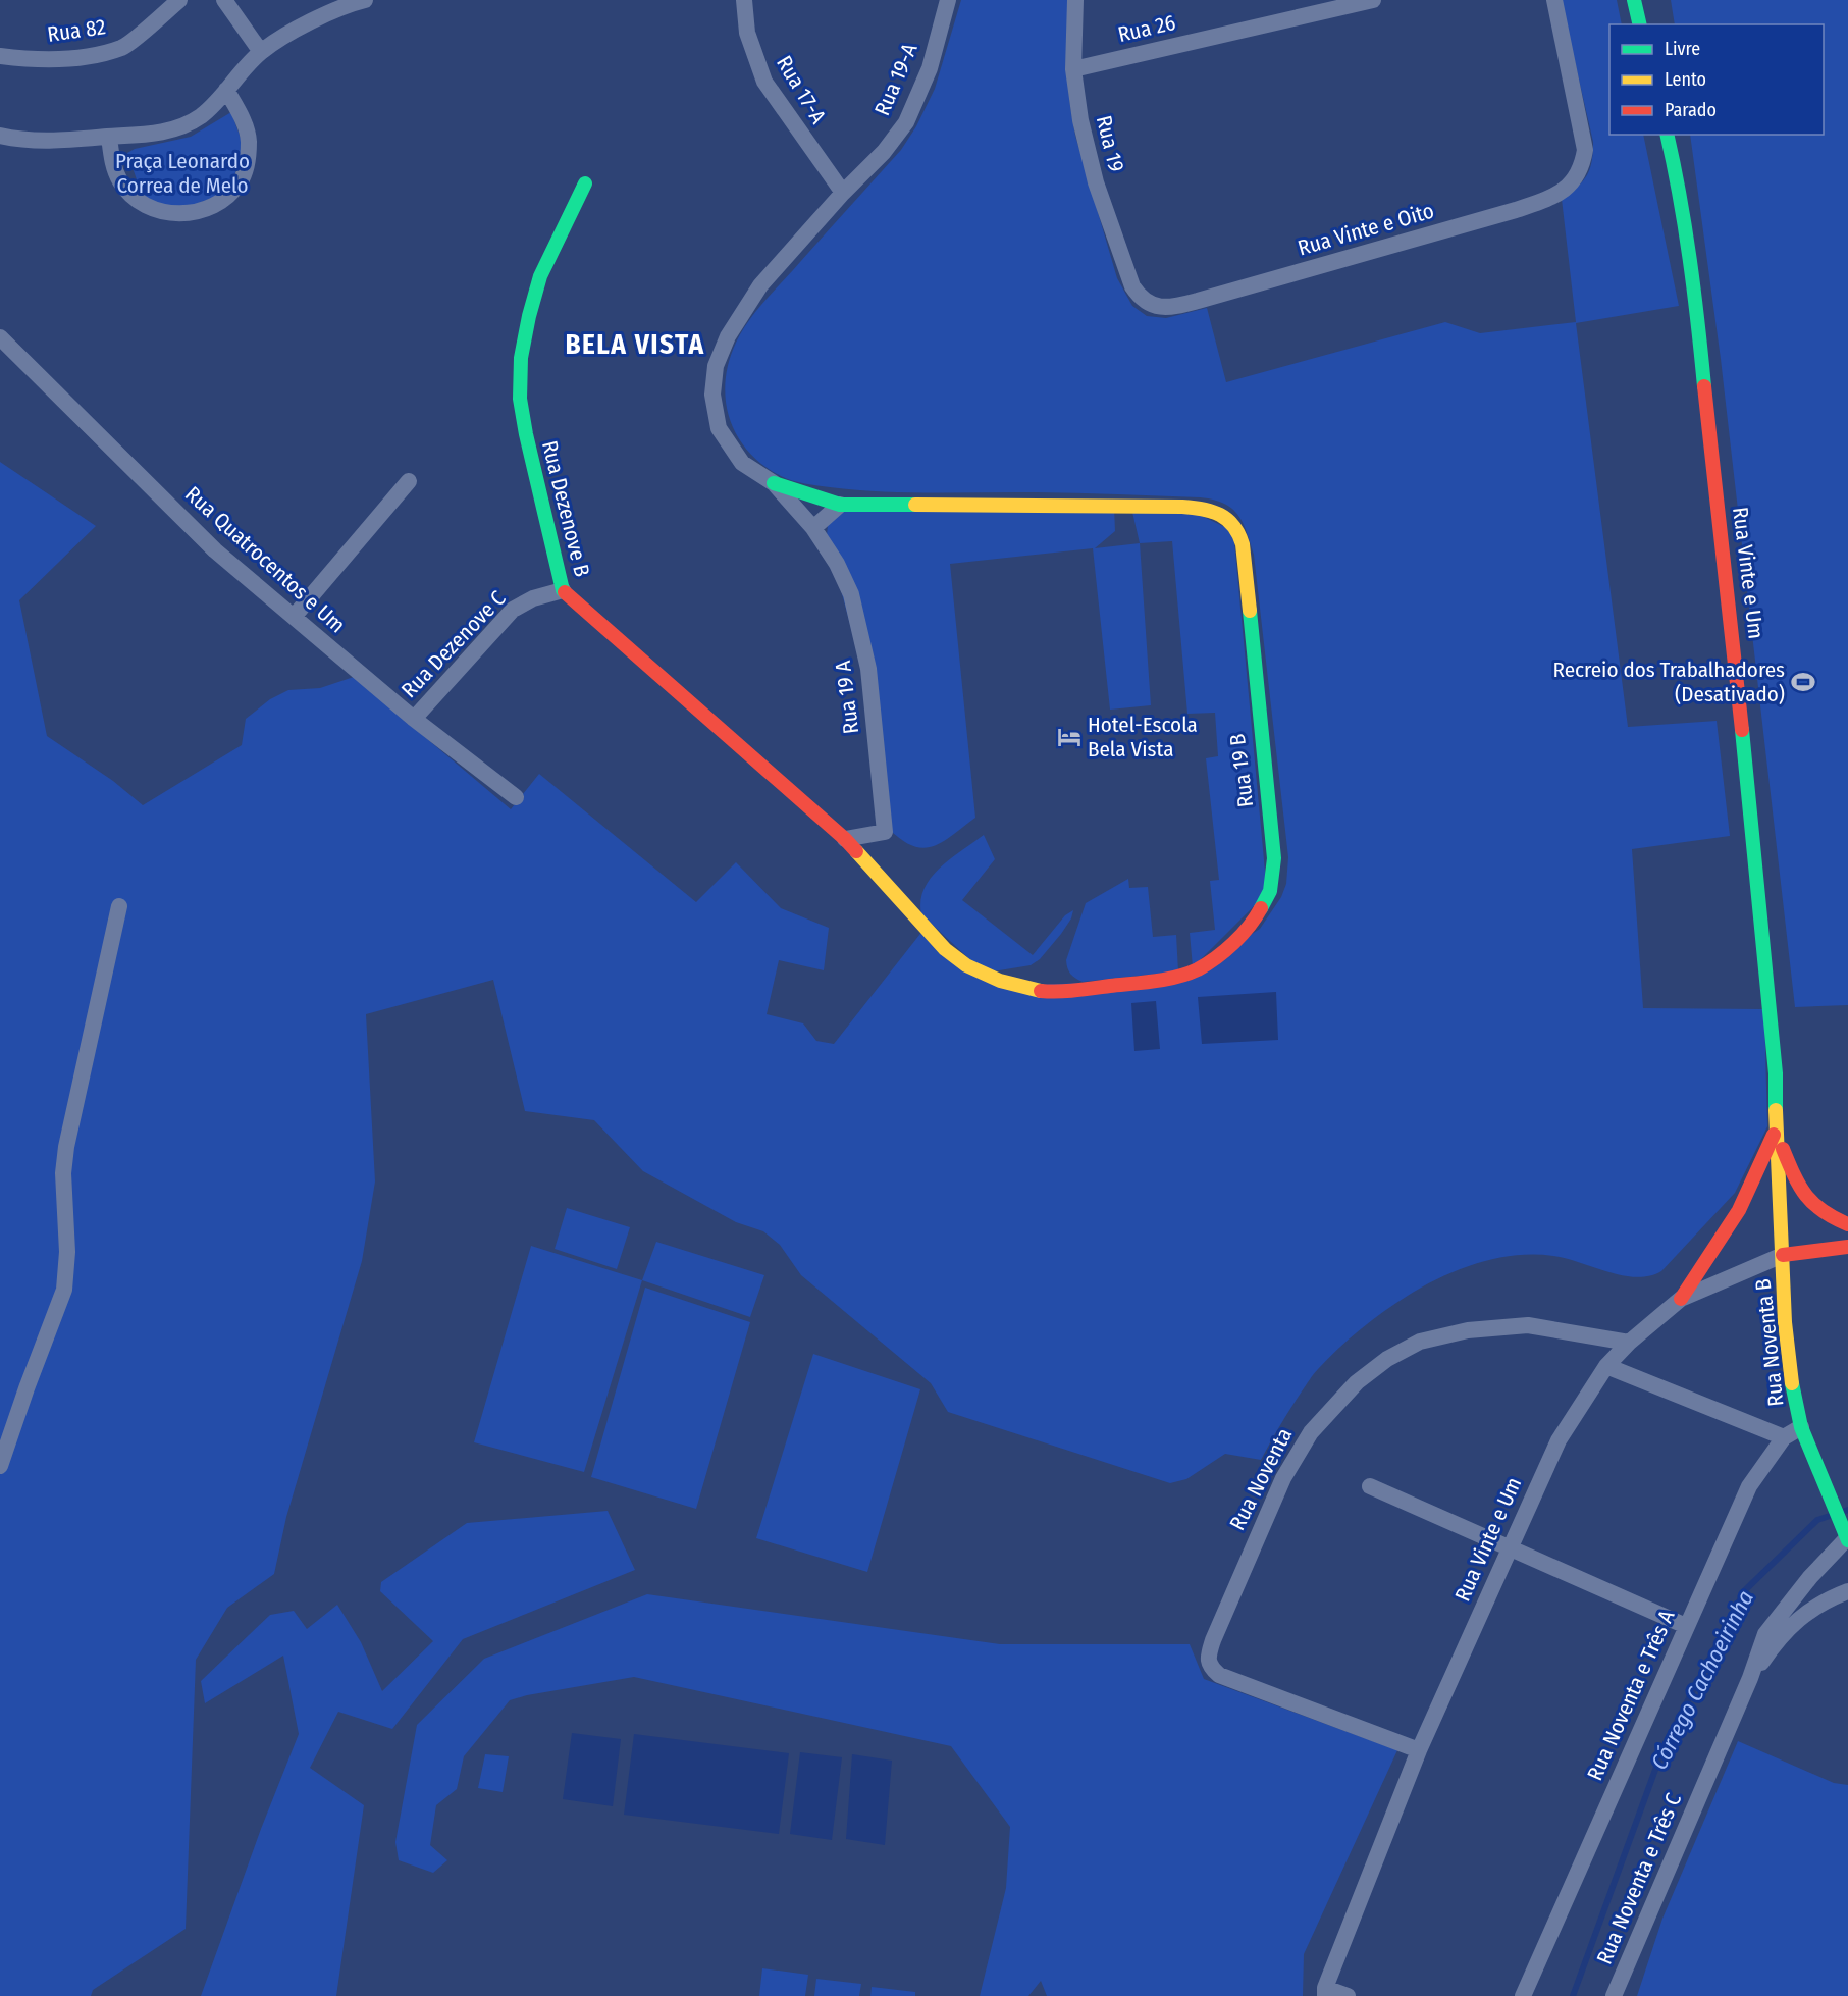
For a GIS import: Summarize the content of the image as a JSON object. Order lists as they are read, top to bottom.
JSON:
{
  "streets": {
    "street": [
      "Rua 26",
      "Rua 82",
      "Rua 19-A",
      "Rua 17-A",
      "Rua 19",
      "Rua Vinte e Oito",
      "Rua Dezenove B",
      "Rua Quatrocentos e Um",
      "Rua Vinte e Um",
      "Rua Dezenove C",
      "Rua 19 A",
      "Rua 19 B",
      "Rua Noventa B",
      "Rua Noventa",
      "Rua Noventa e Três A",
      "Rua Noventa e Três C"
    ]
  },
  "crossings": [
    ["Rua 26", "Rua 19"],
    ["Rua 19-A", "Rua 17-A"],
    ["Rua 19-A", "Rua 19 A"],
    ["Rua 19-A", "Rua 19 B"],
    ["Rua 19", "Rua Vinte e Oito"],
    ["Rua Dezenove B", "Rua Dezenove C"],
    ["Rua Dezenove B", "Rua 19 A"],
    ["Rua Dezenove B", "Rua 19 B"],
    ["Rua Quatrocentos e Um", "Rua Dezenove C"],
    ["Rua Vinte e Um", "Rua Noventa B"],
    ["Rua Vinte e Um", "Rua Noventa"],
    ["Rua 19 A", "Rua 19 B"],
    ["Rua Noventa B", "Rua Noventa e Três A"],
    ["Rua Noventa B", "Rua Noventa e Três C"]
  ],
  "districts": ["BELA VISTA"],
  "water": ["Córrego Cachoeirinha"],
  "parks": ["Praça Leonardo Correa de Melo"],
  "places": {
    "sports": ["Recreio dos Trabalhadores (Desativado)"],
    "hotel": ["Hotel-Escola Bela Vista"]
  },
  "legend": ["Livre", "Lento", "Parado"]
}
